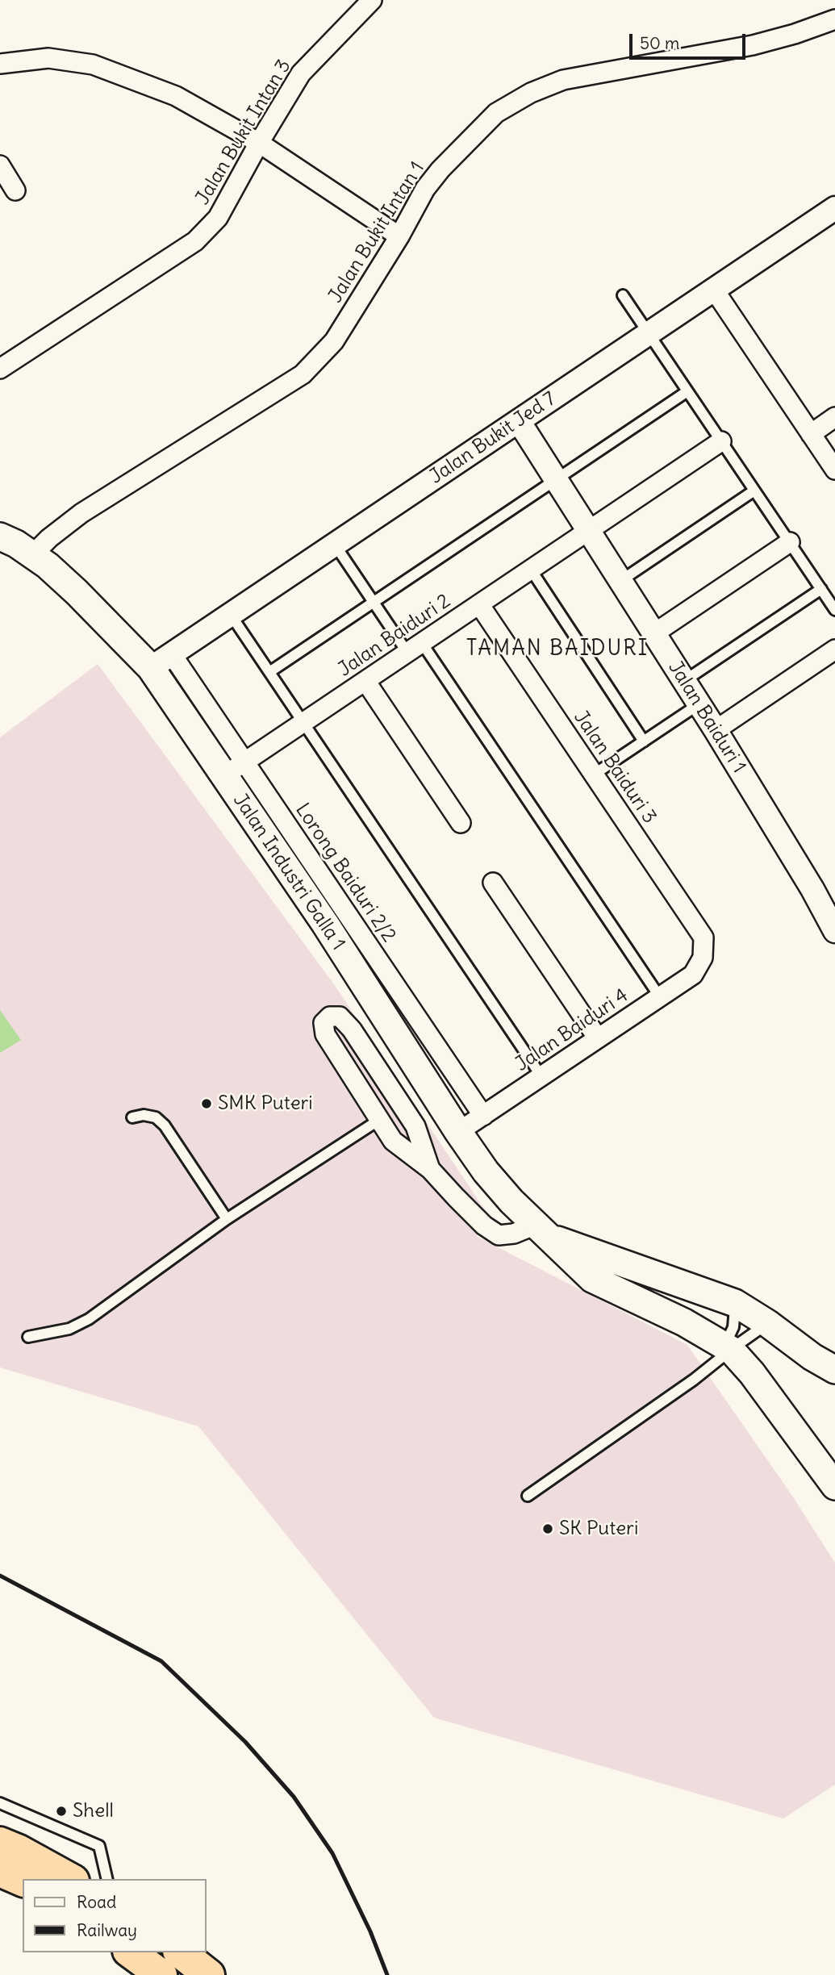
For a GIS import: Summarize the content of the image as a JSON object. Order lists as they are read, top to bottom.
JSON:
{
  "streets": {
    "main road": ["Jalan Industri Galla 1"],
    "street": [
      "Jalan Bukit Intan 3",
      "Jalan Bukit Intan 1",
      "Jalan Bukit Jed 7",
      "Jalan Baiduri 2",
      "Jalan Baiduri 1",
      "Jalan Baiduri 3",
      "Lorong Baiduri 2/2",
      "Jalan Baiduri 4"
    ]
  },
  "crossings": [
    ["Jalan Bukit Intan 1", "Jalan Industri Galla 1"],
    ["Jalan Bukit Jed 7", "Jalan Baiduri 1"],
    ["Jalan Bukit Jed 7", "Jalan Industri Galla 1"],
    ["Jalan Baiduri 2", "Jalan Baiduri 1"],
    ["Jalan Baiduri 2", "Jalan Baiduri 3"],
    ["Jalan Baiduri 2", "Jalan Industri Galla 1"],
    ["Jalan Baiduri 2", "Lorong Baiduri 2/2"],
    ["Jalan Baiduri 3", "Jalan Baiduri 4"],
    ["Jalan Industri Galla 1", "Lorong Baiduri 2/2"],
    ["Jalan Industri Galla 1", "Jalan Baiduri 4"],
    ["Lorong Baiduri 2/2", "Jalan Baiduri 4"]
  ],
  "districts": ["TAMAN BAIDURI"],
  "places": ["SMK Puteri", "SK Puteri", "Shell"],
  "legend": ["Road", "Railway"],
  "scale_bar": "50 m"
}
